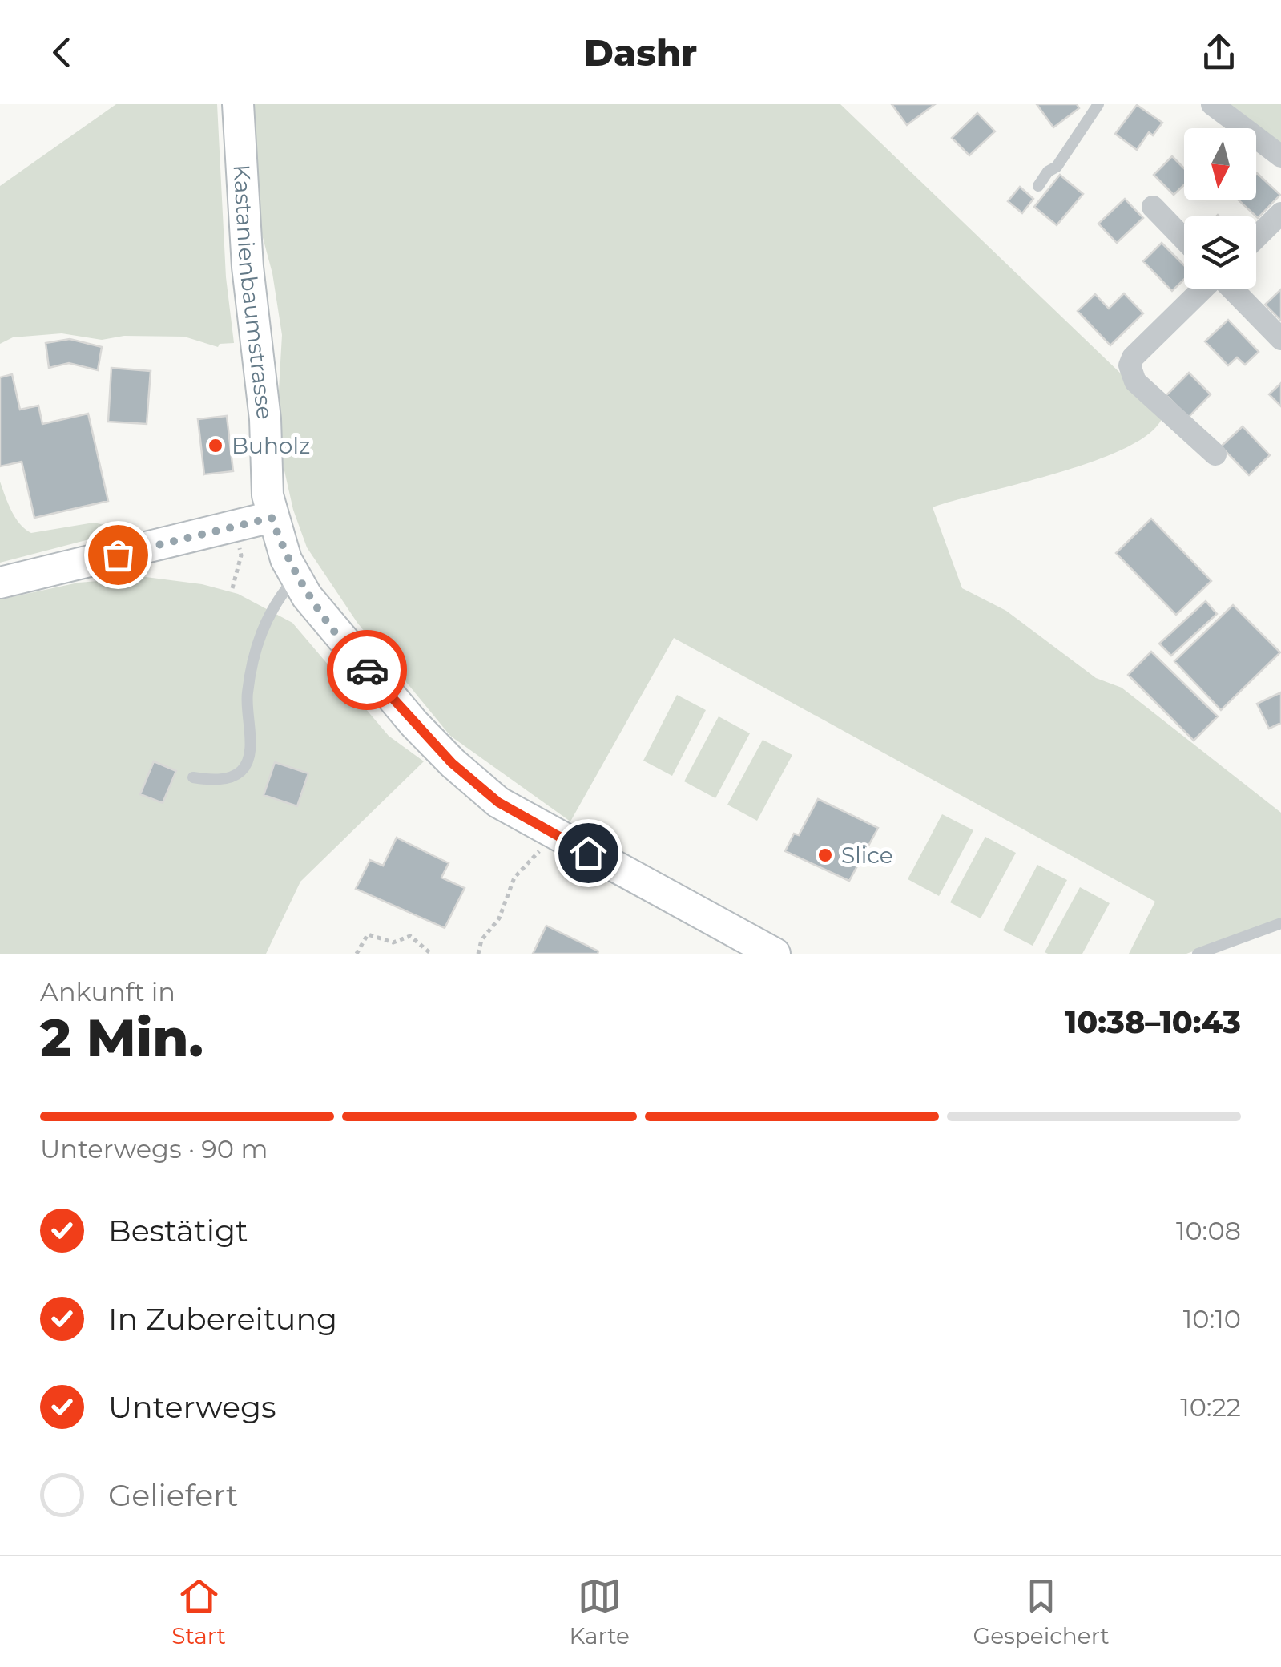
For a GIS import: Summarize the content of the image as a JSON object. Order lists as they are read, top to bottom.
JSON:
{
  "streets": {
    "street": ["Kastanienbaumstrasse"]
  },
  "places": ["Buholz", "Slice"],
  "north": "bottom",
  "page": {
    "header": "Dashr",
    "heading": ["2 Min.", "Ankunft in", "10:38–10:43"],
    "bar": "Unterwegs · 90 m",
    "list": [
      ["Bestätigt", "10:08"],
      ["In Zubereitung", "10:10"],
      ["Unterwegs", "10:22"],
      "Geliefert"
    ],
    "tabs": ["Start", "Karte", "Gespeichert"]
  }
}
